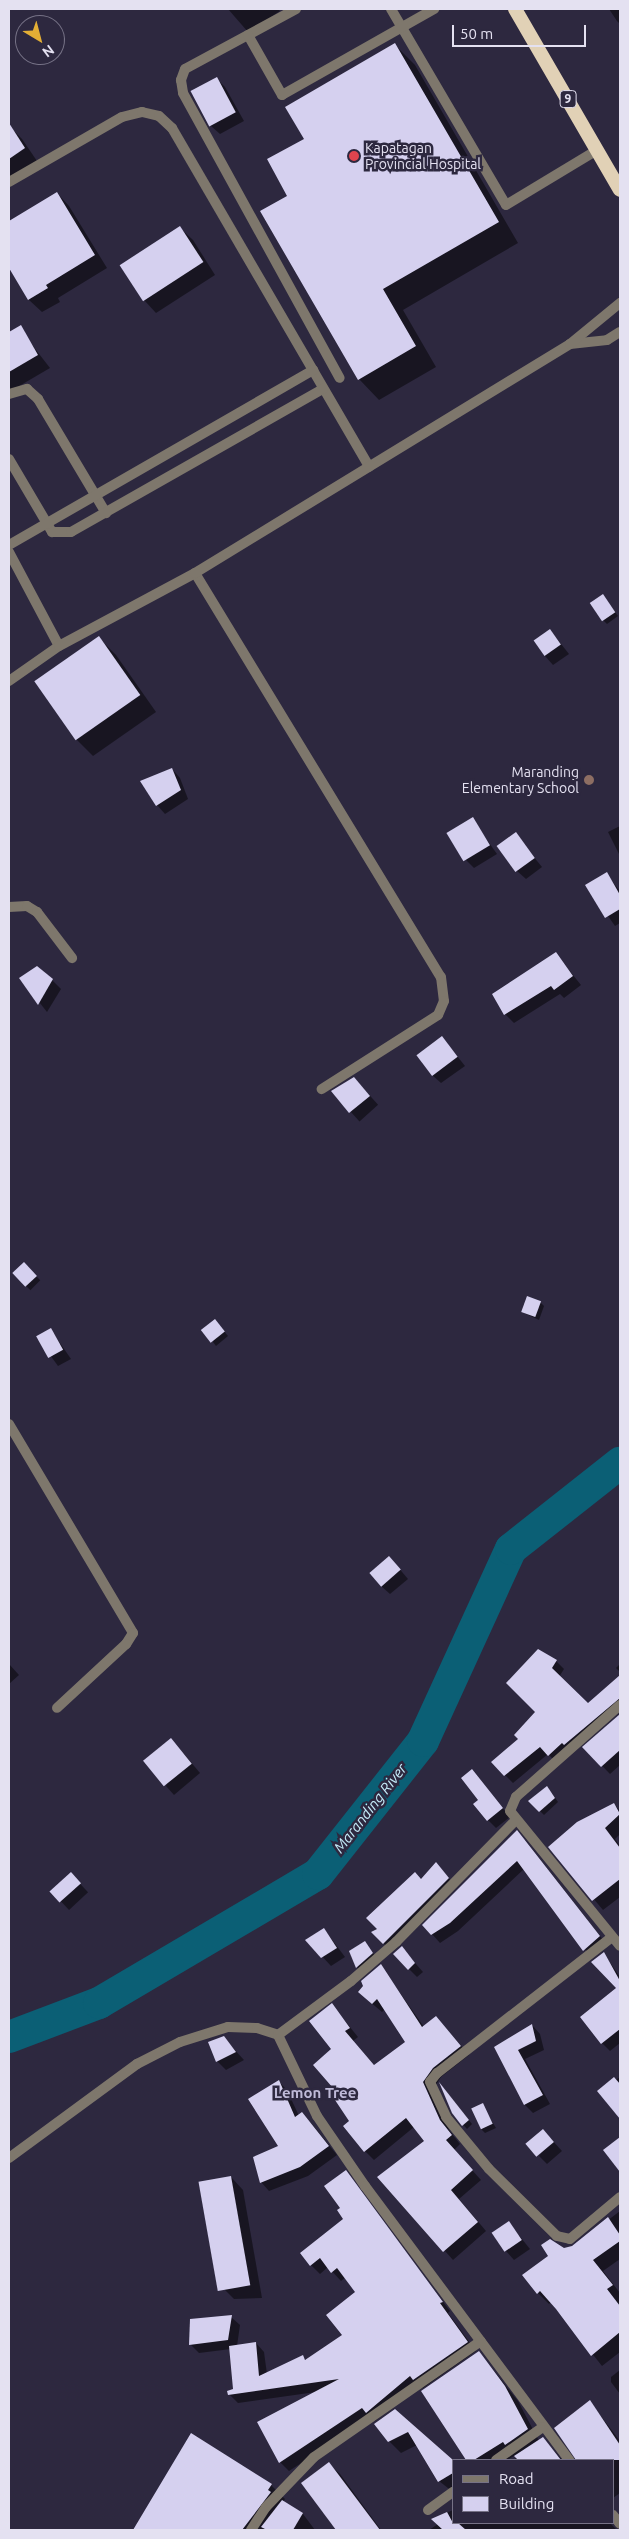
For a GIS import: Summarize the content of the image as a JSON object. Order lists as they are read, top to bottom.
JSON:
{
  "streets": {
    "highway": ["9"]
  },
  "districts": ["Lemon Tree"],
  "water": ["Maranding River"],
  "places": ["Kapatagan Provincial Hospital", "Maranding Elementary School"],
  "legend": ["Road", "Building"],
  "scale_bar": "50 m",
  "north": "bottom right"
}
